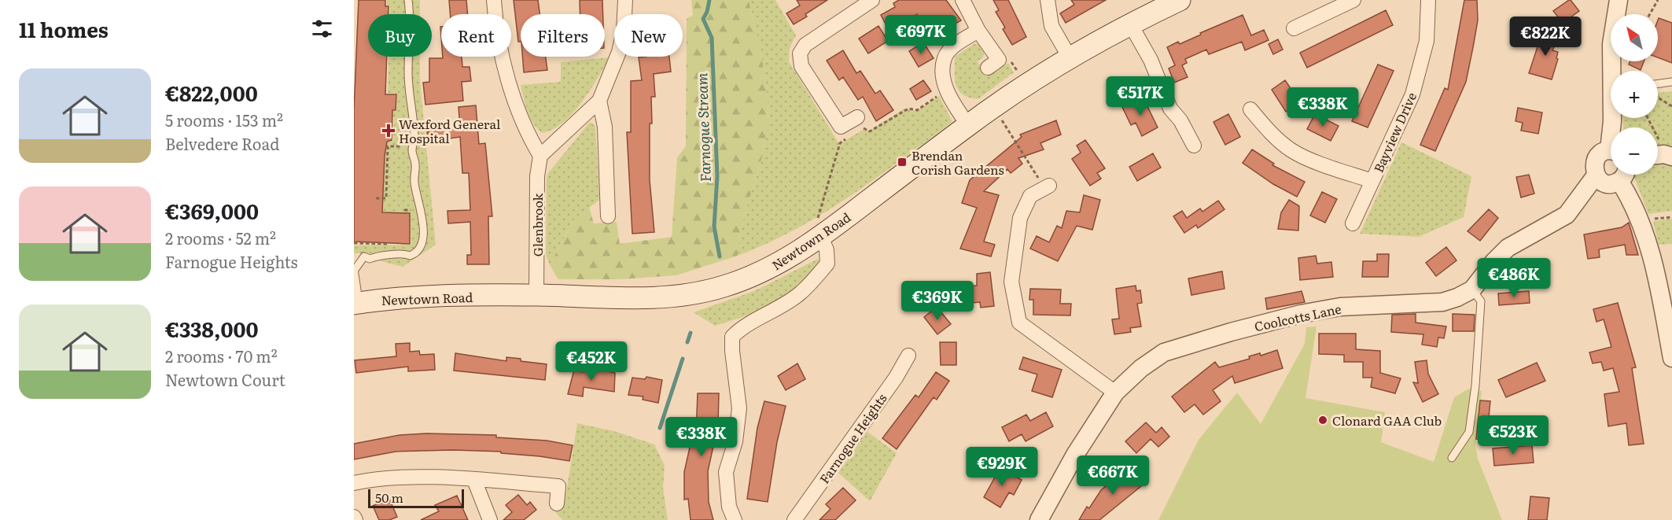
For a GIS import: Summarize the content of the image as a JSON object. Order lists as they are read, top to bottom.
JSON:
{
  "streets": {
    "main road": ["Newtown Road"],
    "street": [
      "Bayview Drive",
      "Glenbrook",
      "Coolcotts Lane",
      "Farnogue Heights"
    ]
  },
  "crossings": [
    ["Glenbrook", "Newtown Road"]
  ],
  "water": ["Farnogue Stream"],
  "places": {
    "health": ["Wexford General Hospital"],
    "transit": ["Brendan Corish Gardens"],
    "other": ["Clonard GAA Club"]
  },
  "scale_bar": "50 m",
  "north": "top left",
  "page": {
    "heading": "11 homes",
    "map_buttons": ["+", "−"],
    "chip": [
      "Buy",
      "Rent",
      "Filters",
      "New"
    ],
    "price": [
      "€697K",
      "€822K",
      "€517K",
      "€338K",
      "€486K",
      "€369K",
      "€452K",
      "€523K",
      "€338K",
      "€929K",
      "€667K"
    ],
    "list": [
      {
        "name": "€822,000",
        "note": "5 rooms · 153 m² · Belvedere Road"
      },
      {
        "name": "€369,000",
        "note": "2 rooms · 52 m² · Farnogue Heights"
      },
      {
        "name": "€338,000",
        "note": "2 rooms · 70 m² · Newtown Court"
      }
    ],
    "scale": "50 m"
  }
}
